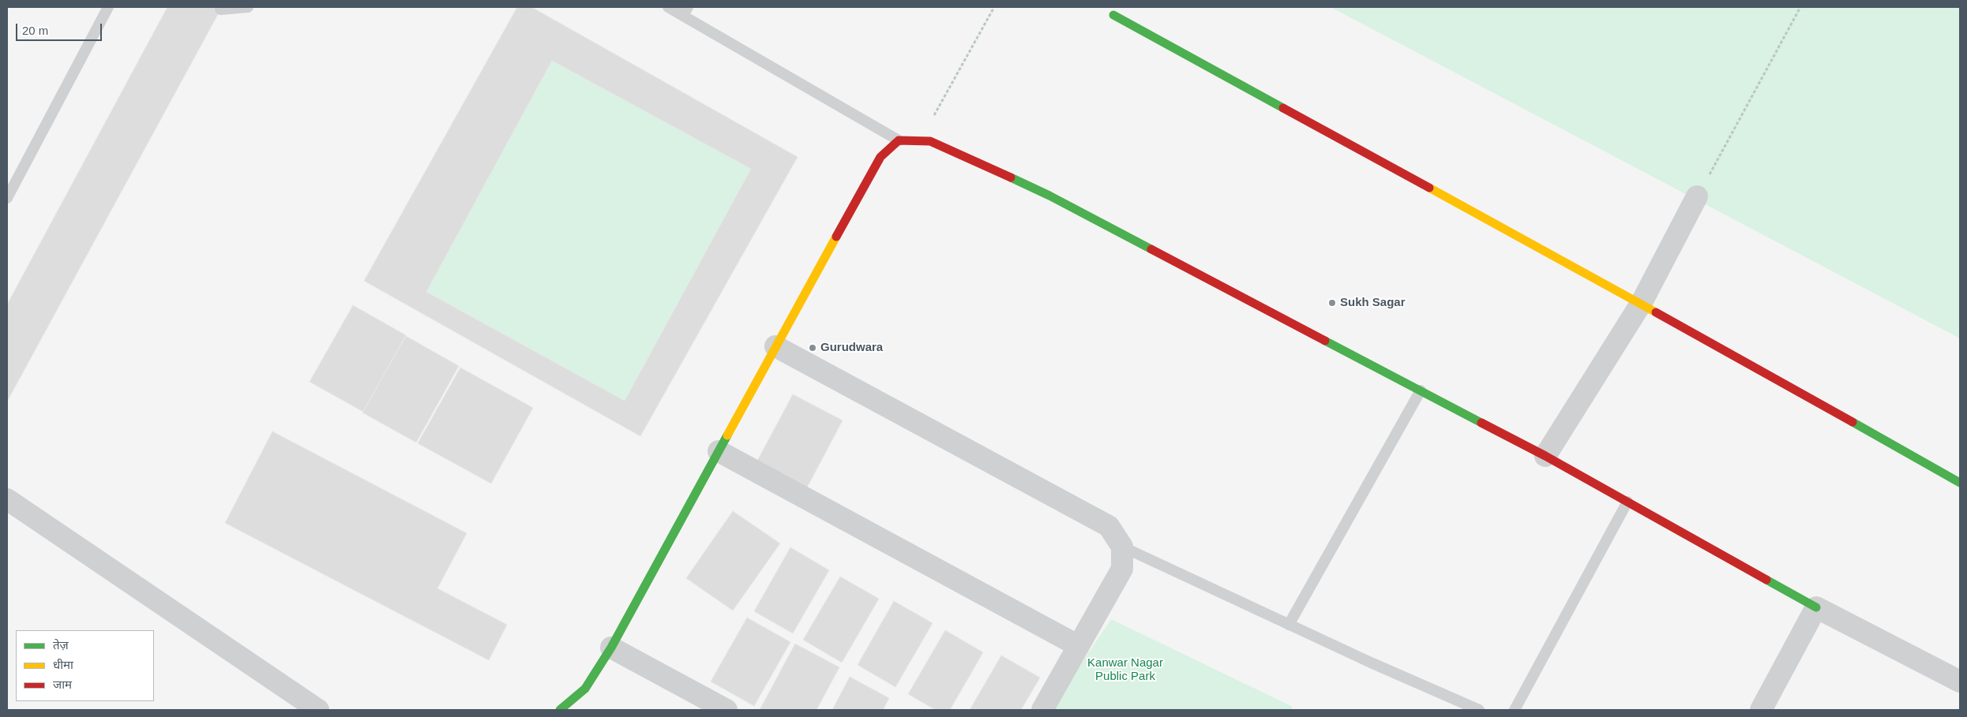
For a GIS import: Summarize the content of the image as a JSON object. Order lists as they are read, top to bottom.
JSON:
{
  "parks": ["Kanwar Nagar Public Park"],
  "places": ["Sukh Sagar", "Gurudwara"],
  "legend": ["तेज़", "धीमा", "जाम"],
  "scale_bar": "20 m"
}
